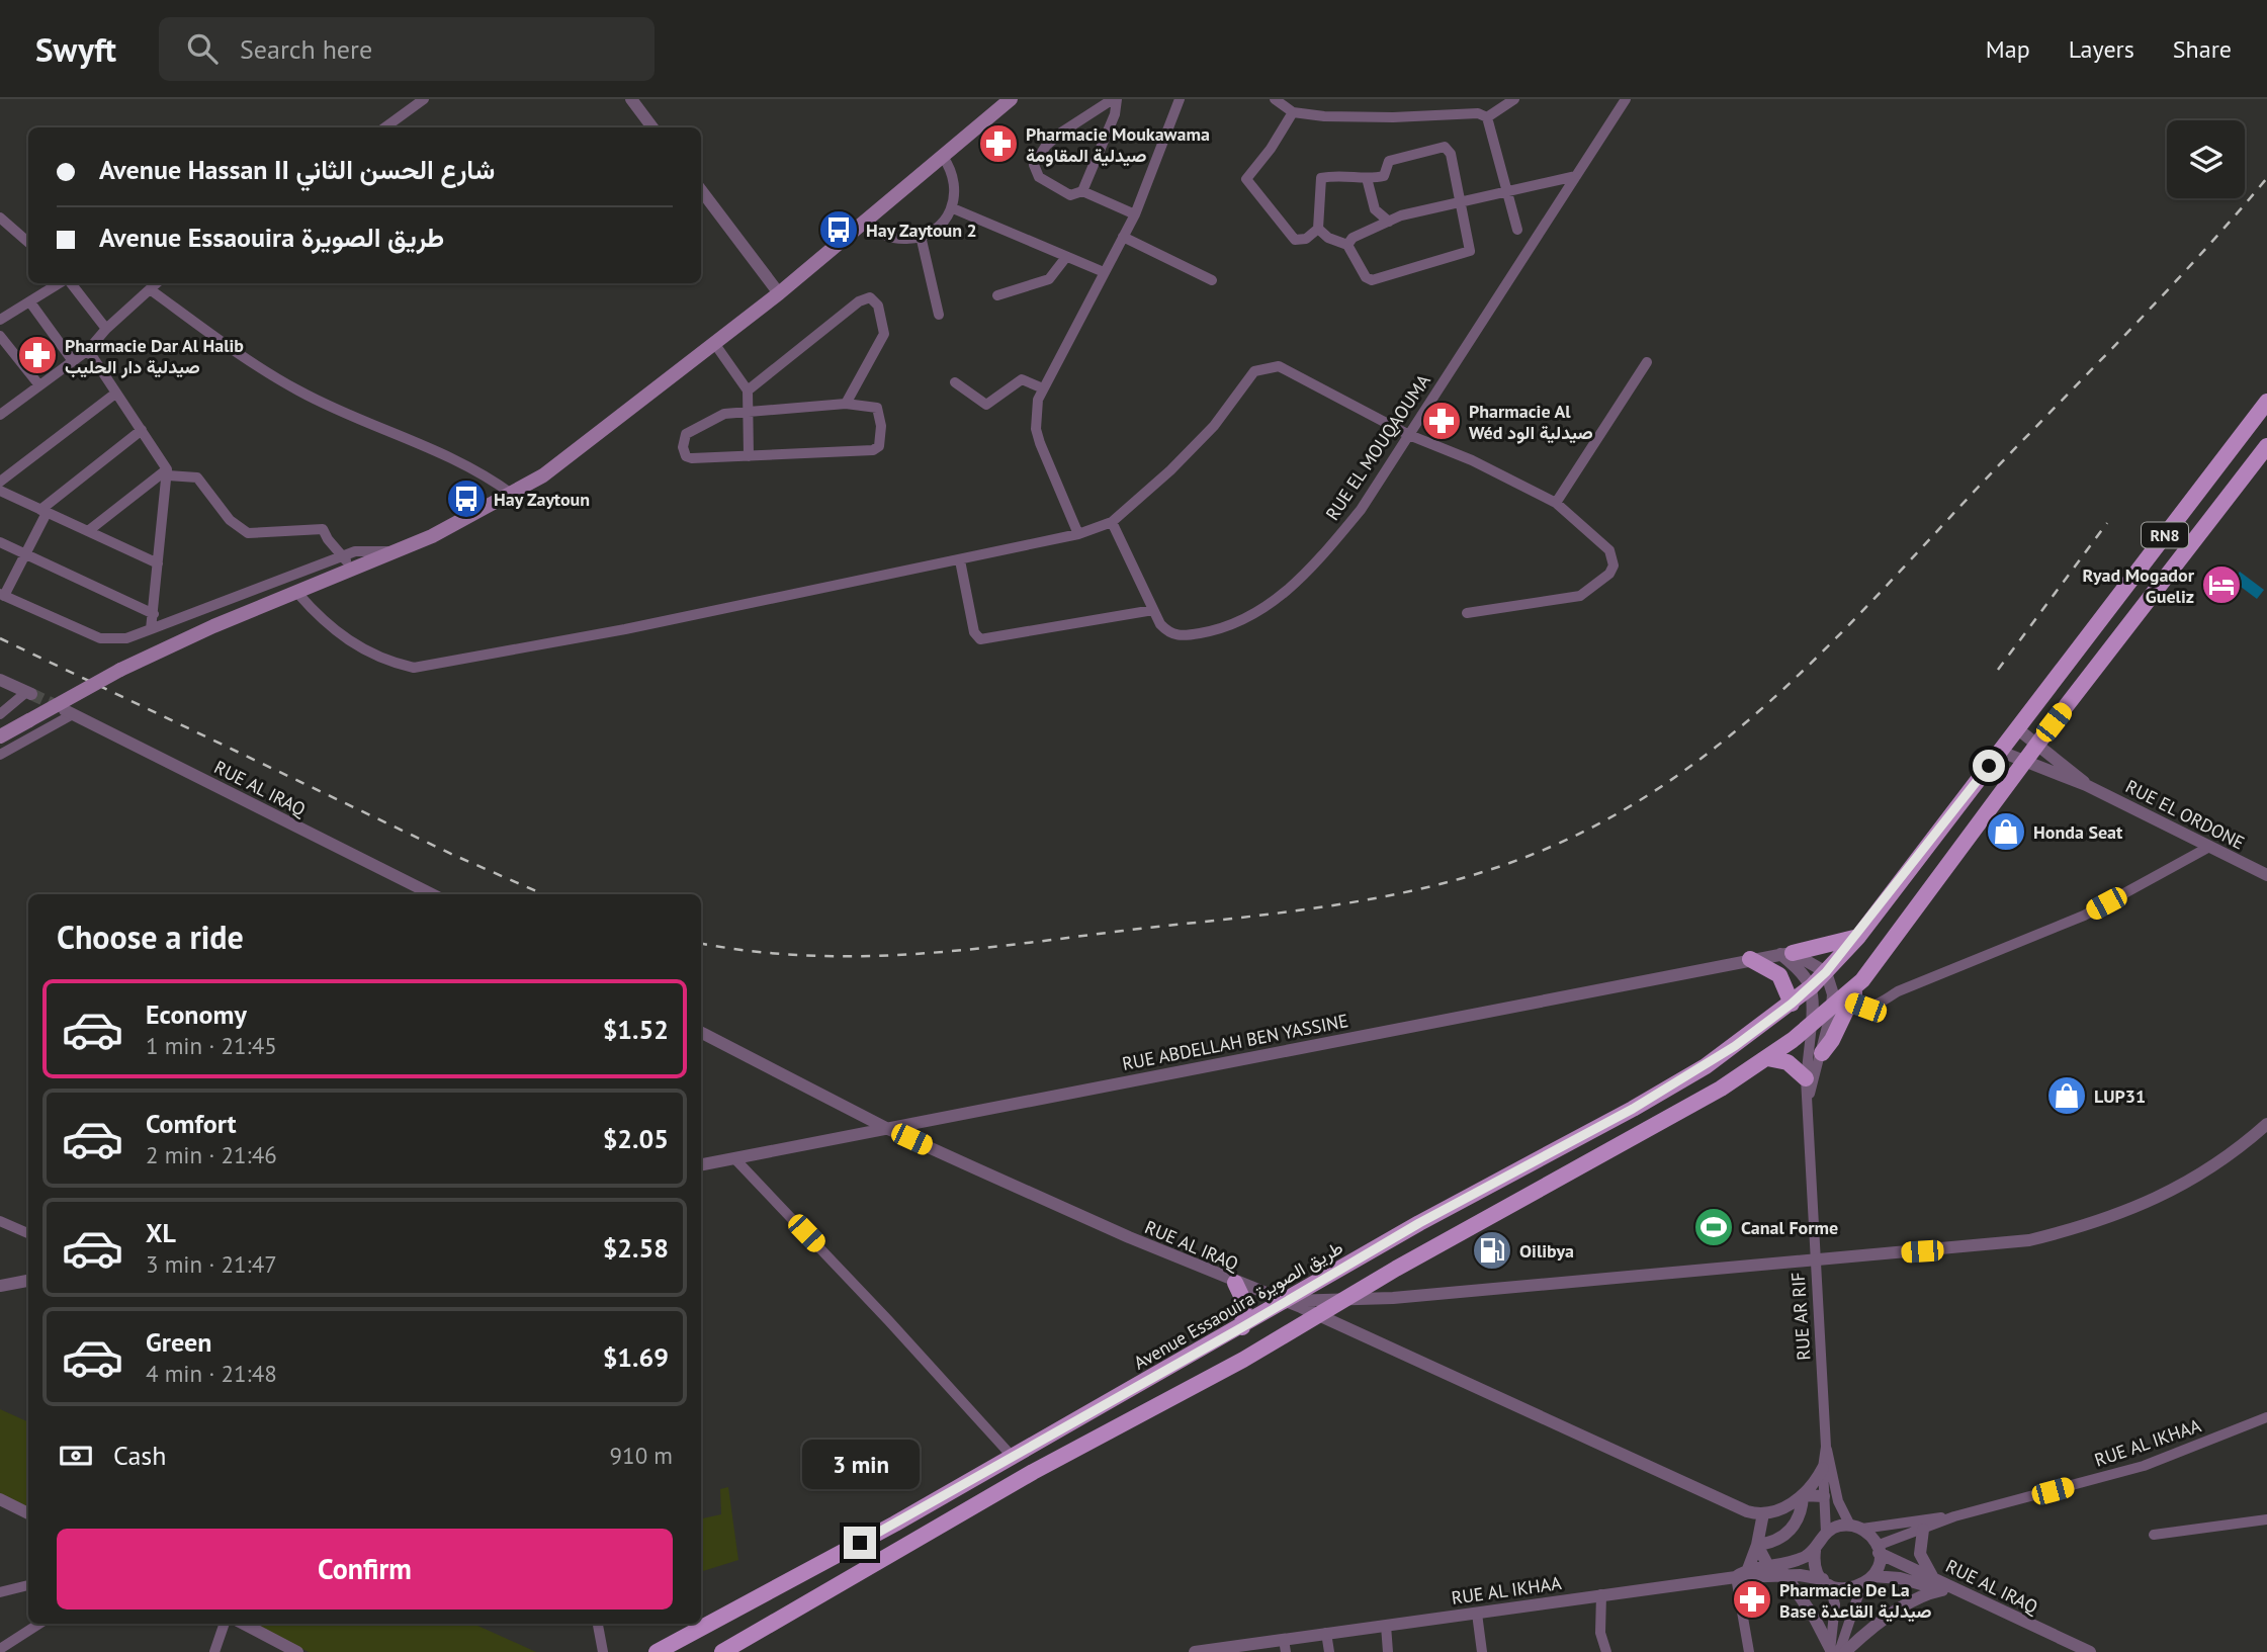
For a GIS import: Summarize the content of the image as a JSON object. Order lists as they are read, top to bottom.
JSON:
{
  "streets": {
    "main road": ["RN8", "Avenue Essaouira طريق الصويرة"],
    "street": [
      "RUE EL MOUQAOUMA",
      "RUE AL IRAQ",
      "RUE EL ORDONE",
      "RUE ABDELLAH BEN YASSINE",
      "RUE AR RIF",
      "RUE AL IKHAA"
    ]
  },
  "crossings": [
    ["RN8", "RUE AL IRAQ"],
    ["RN8", "RUE EL ORDONE"],
    ["RN8", "Avenue Essaouira طريق الصويرة"],
    ["RN8", "RUE AR RIF"],
    ["RUE AL IRAQ", "RUE ABDELLAH BEN YASSINE"],
    ["RUE AL IRAQ", "Avenue Essaouira طريق الصويرة"],
    ["RUE AL IRAQ", "RUE AR RIF"],
    ["RUE AL IRAQ", "RUE AL IKHAA"],
    ["Avenue Essaouira طريق الصويرة", "RUE AR RIF"],
    ["RUE AR RIF", "RUE AL IKHAA"]
  ],
  "places": {
    "pharmacy": [
      "Pharmacie Moukawama صيدلية المقاومة",
      "Pharmacie Dar Al Halib صيدلية دار الحليب",
      "Pharmacie Al Wéd صيدلية الود",
      "Pharmacie De La Base صيدلية القاعدة"
    ],
    "bus stop": ["Hay Zaytoun 2", "Hay Zaytoun"],
    "hotel": ["Ryad Mogador Gueliz"],
    "shop": ["Honda Seat", "LUP31"],
    "sports": ["Canal Forme"],
    "fuel station": ["Oilibya"]
  },
  "page": {
    "header": "Swyft",
    "search": "Search here",
    "nav": ["Map", "Layers", "Share"],
    "banner": ["Avenue Hassan II شارع الحسن الثاني", "Avenue Essaouira طريق الصويرة"],
    "heading": "Choose a ride",
    "list": [
      {
        "name": "Economy",
        "note": "1 min · 21:45",
        "value": "$1.52"
      },
      {
        "name": "Comfort",
        "note": "2 min · 21:46",
        "value": "$2.05"
      },
      {
        "name": "XL",
        "note": "3 min · 21:47",
        "value": "$2.58"
      },
      {
        "name": "Green",
        "note": "4 min · 21:48",
        "value": "$1.69"
      }
    ],
    "pay": ["Cash", "910 m"],
    "bubble": "3 min",
    "buttons": "Confirm"
  }
}
